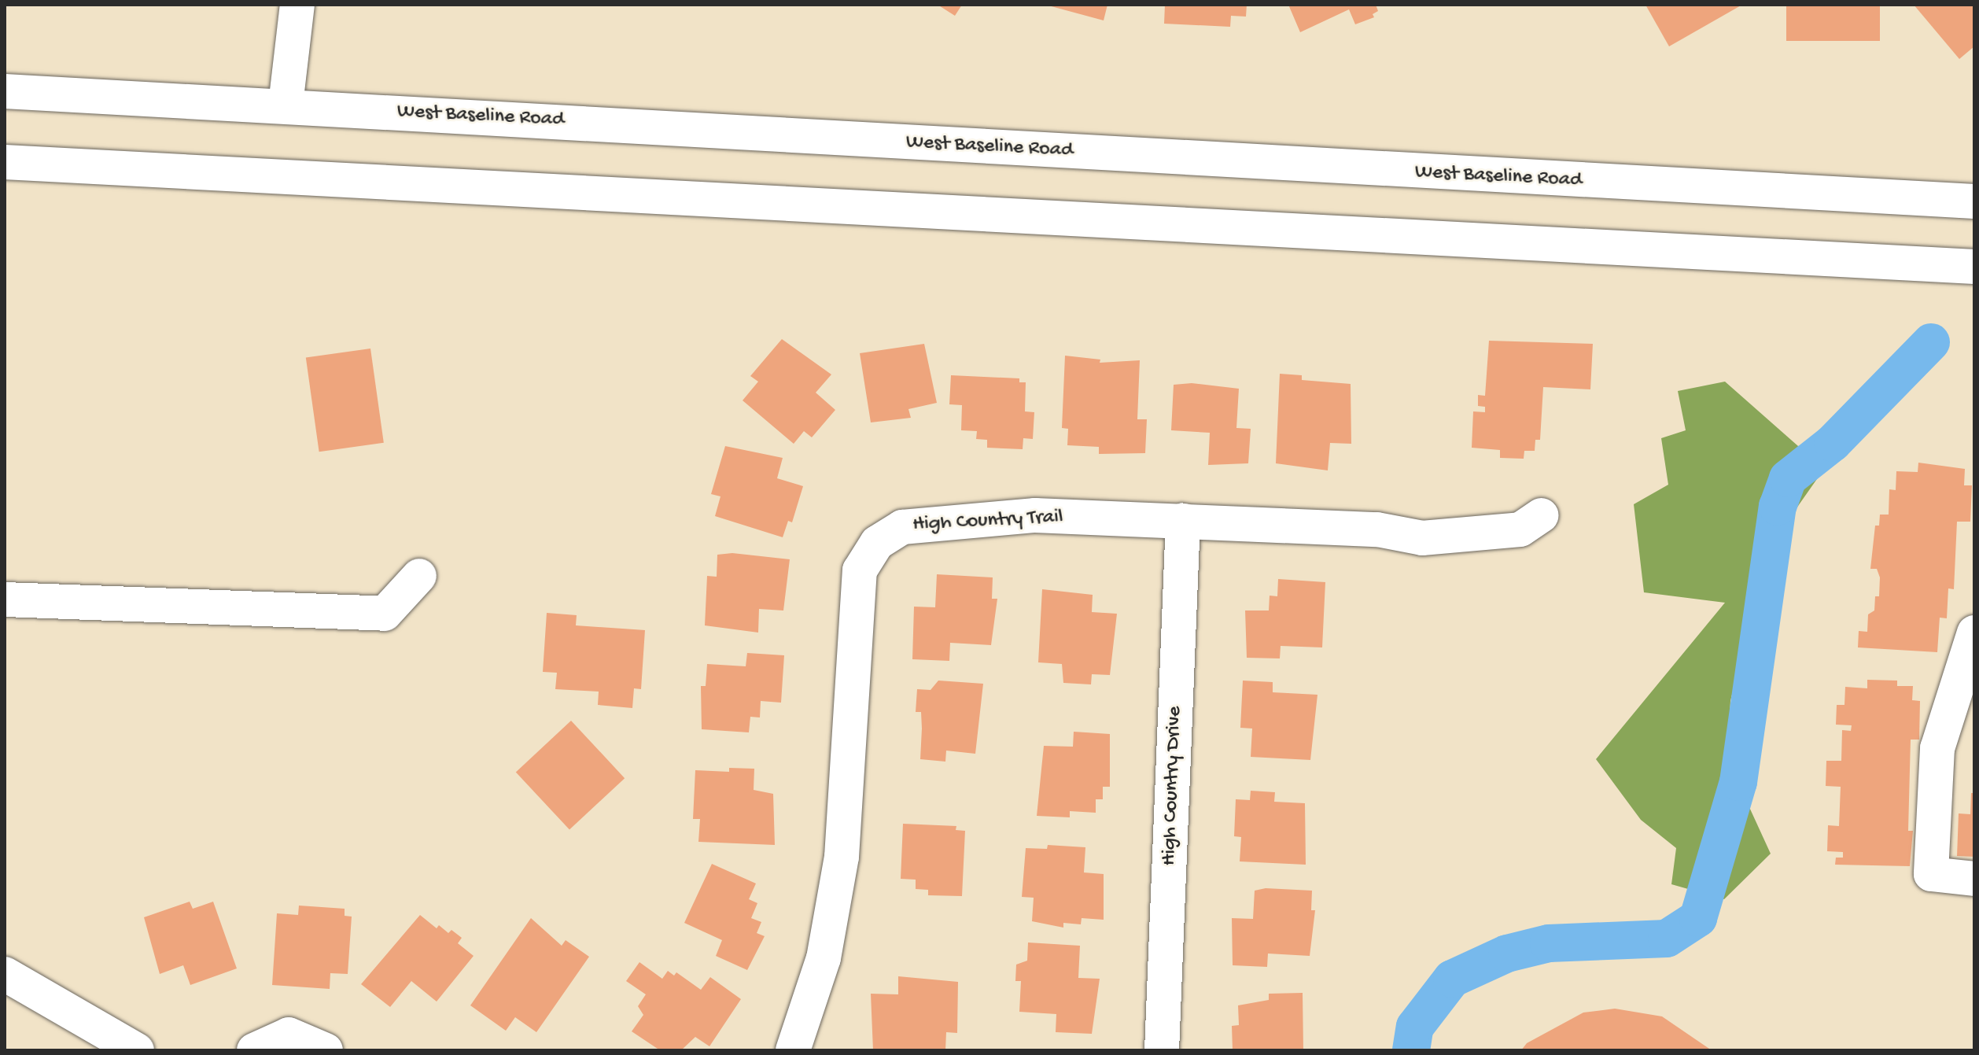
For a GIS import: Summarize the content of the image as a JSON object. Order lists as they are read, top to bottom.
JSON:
{
  "streets": {
    "main road": ["West Baseline Road", "High Country Trail", "High Country Drive"]
  },
  "crossings": [
    ["High Country Trail", "High Country Drive"]
  ]
}
